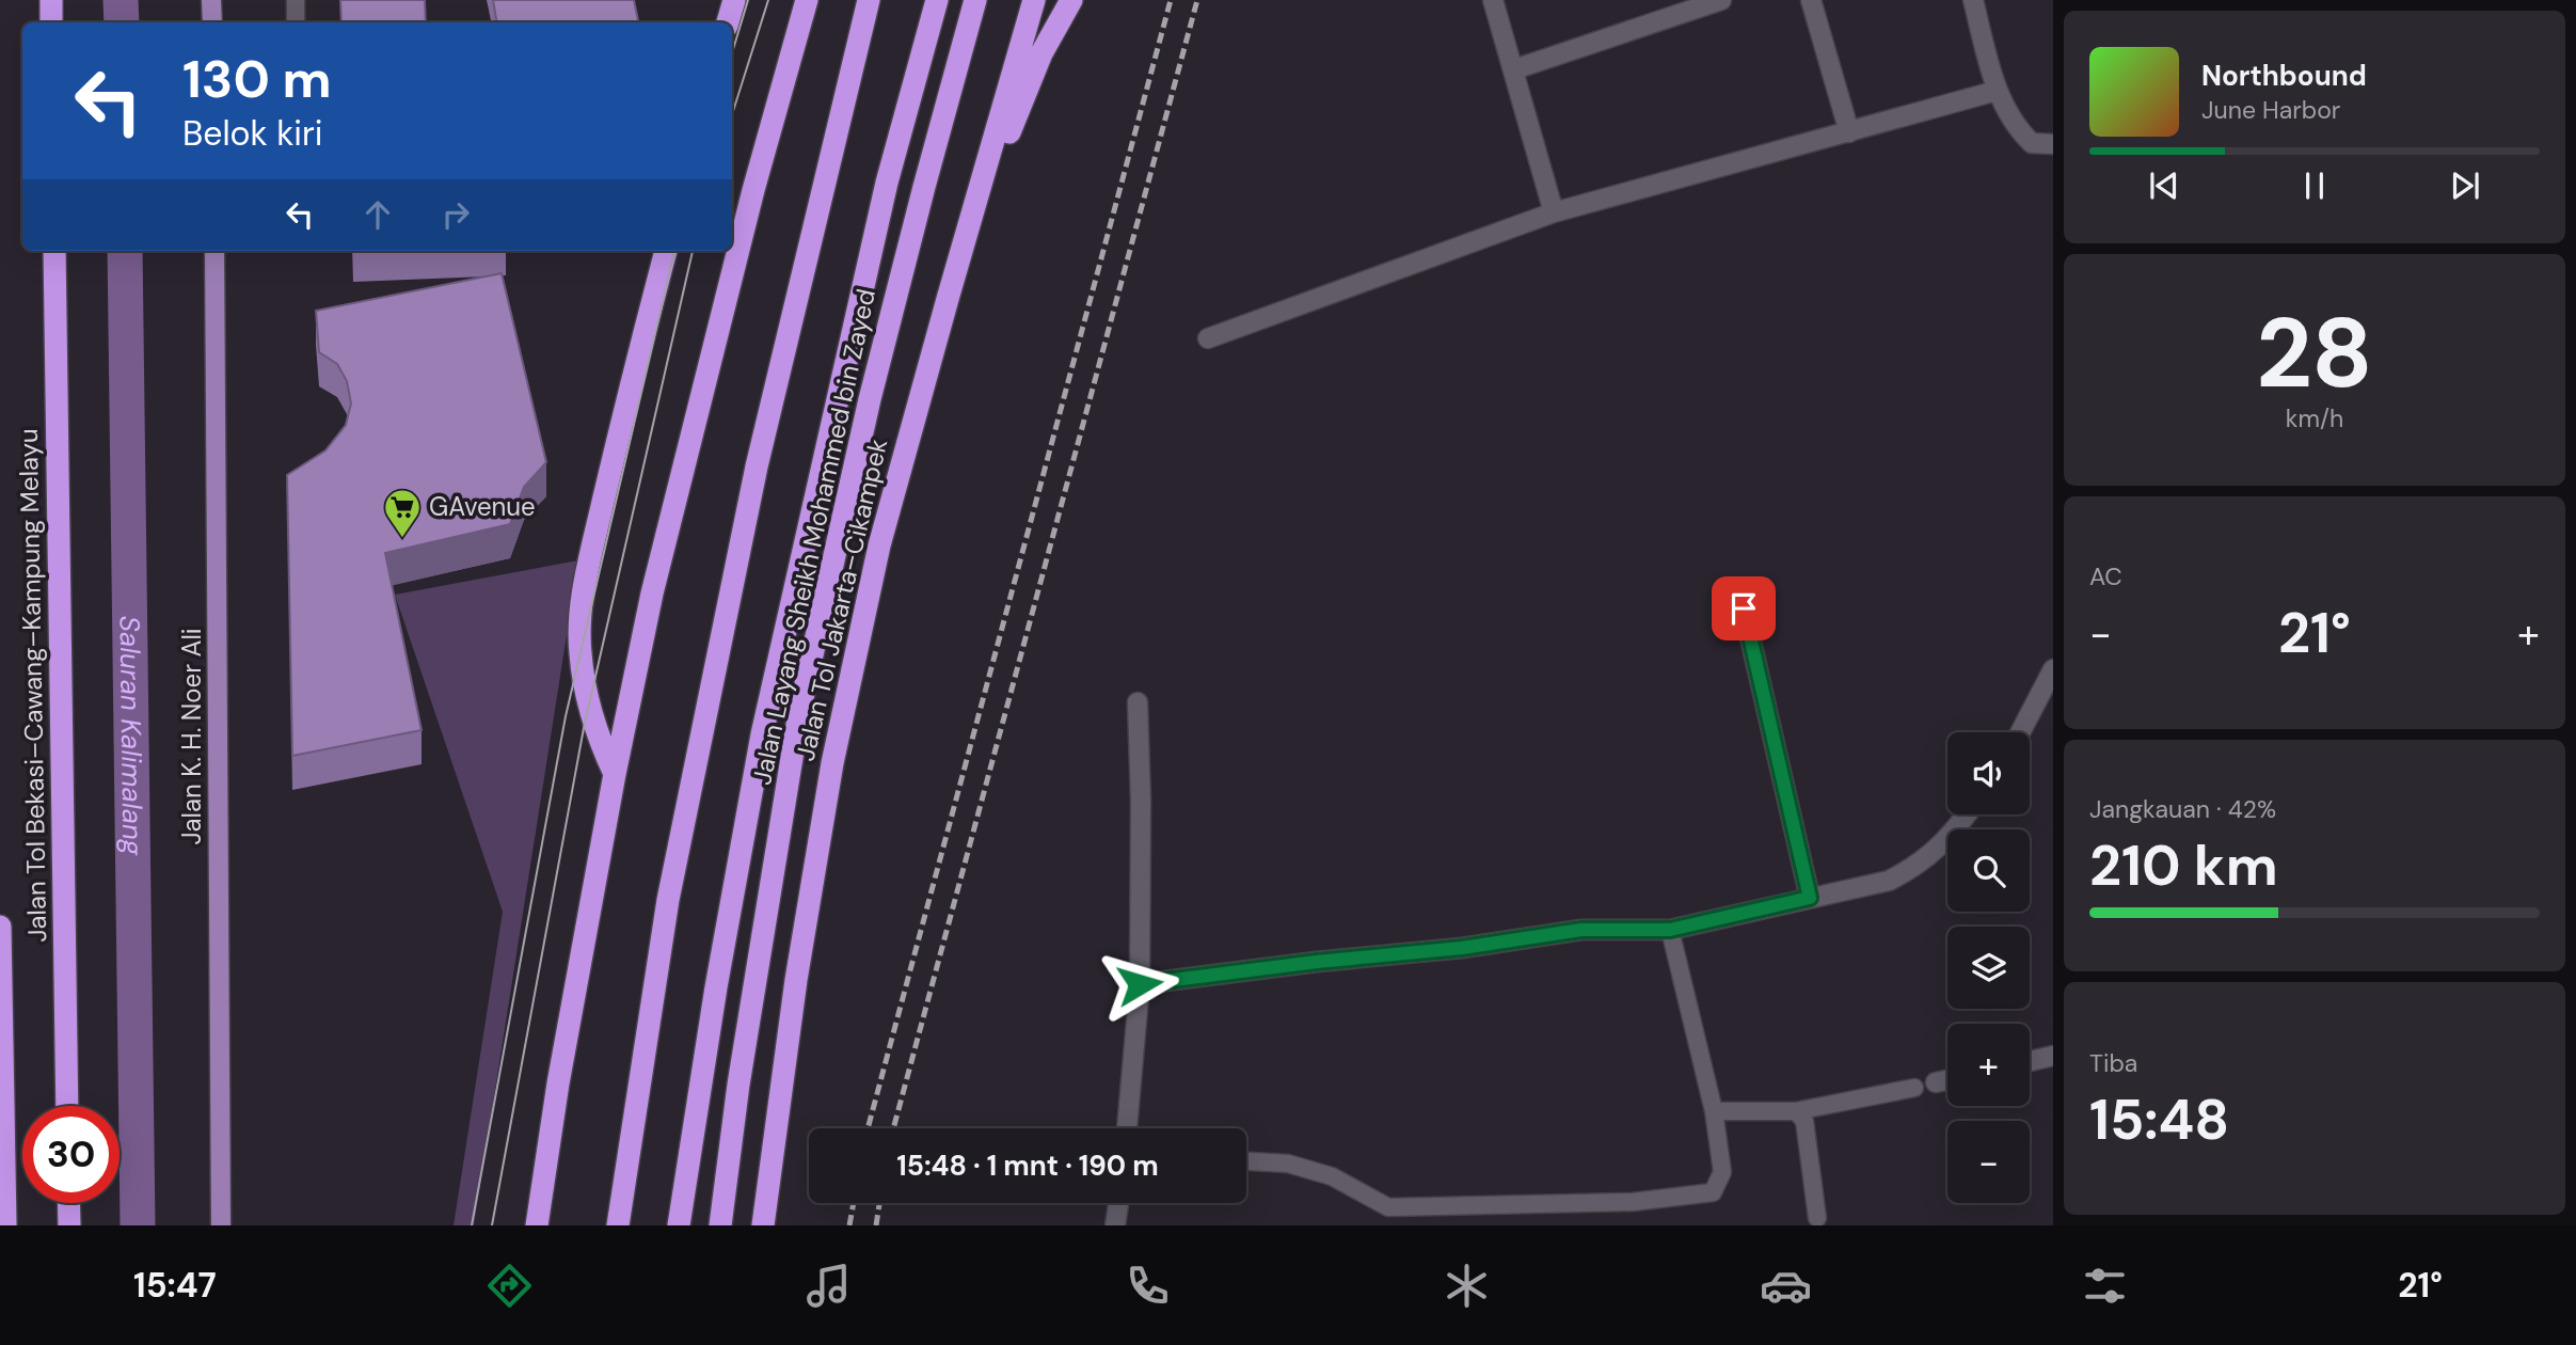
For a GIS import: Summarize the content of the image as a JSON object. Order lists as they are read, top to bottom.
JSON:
{
  "streets": {
    "highway": ["Jalan Layang Sheikh Mohammed bin Zayed", "Jalan Tol Jakarta–Cikampek", "Jalan Tol Bekasi–Cawang–Kampung Melayu"],
    "main road": ["Jalan K. H. Noer Ali"]
  },
  "water": ["Saluran Kalimalang"],
  "places": {
    "supermarket": ["GAvenue"]
  },
  "page": {
    "turn": ["130 m", "Belok kiri"],
    "song": ["Northbound", "June Harbor"],
    "tile": [
      ["28", "km/h"],
      "AC",
      ["Jangkauan · 42%", "210 km"],
      ["Tiba", "15:48"]
    ],
    "heat": ["−", "21°", "+"],
    "map_buttons": ["+", "−"],
    "limit": "30",
    "trip": "15:48 · 1 mnt · 190 m",
    "tabs": ["15:47", "21°"]
  }
}
